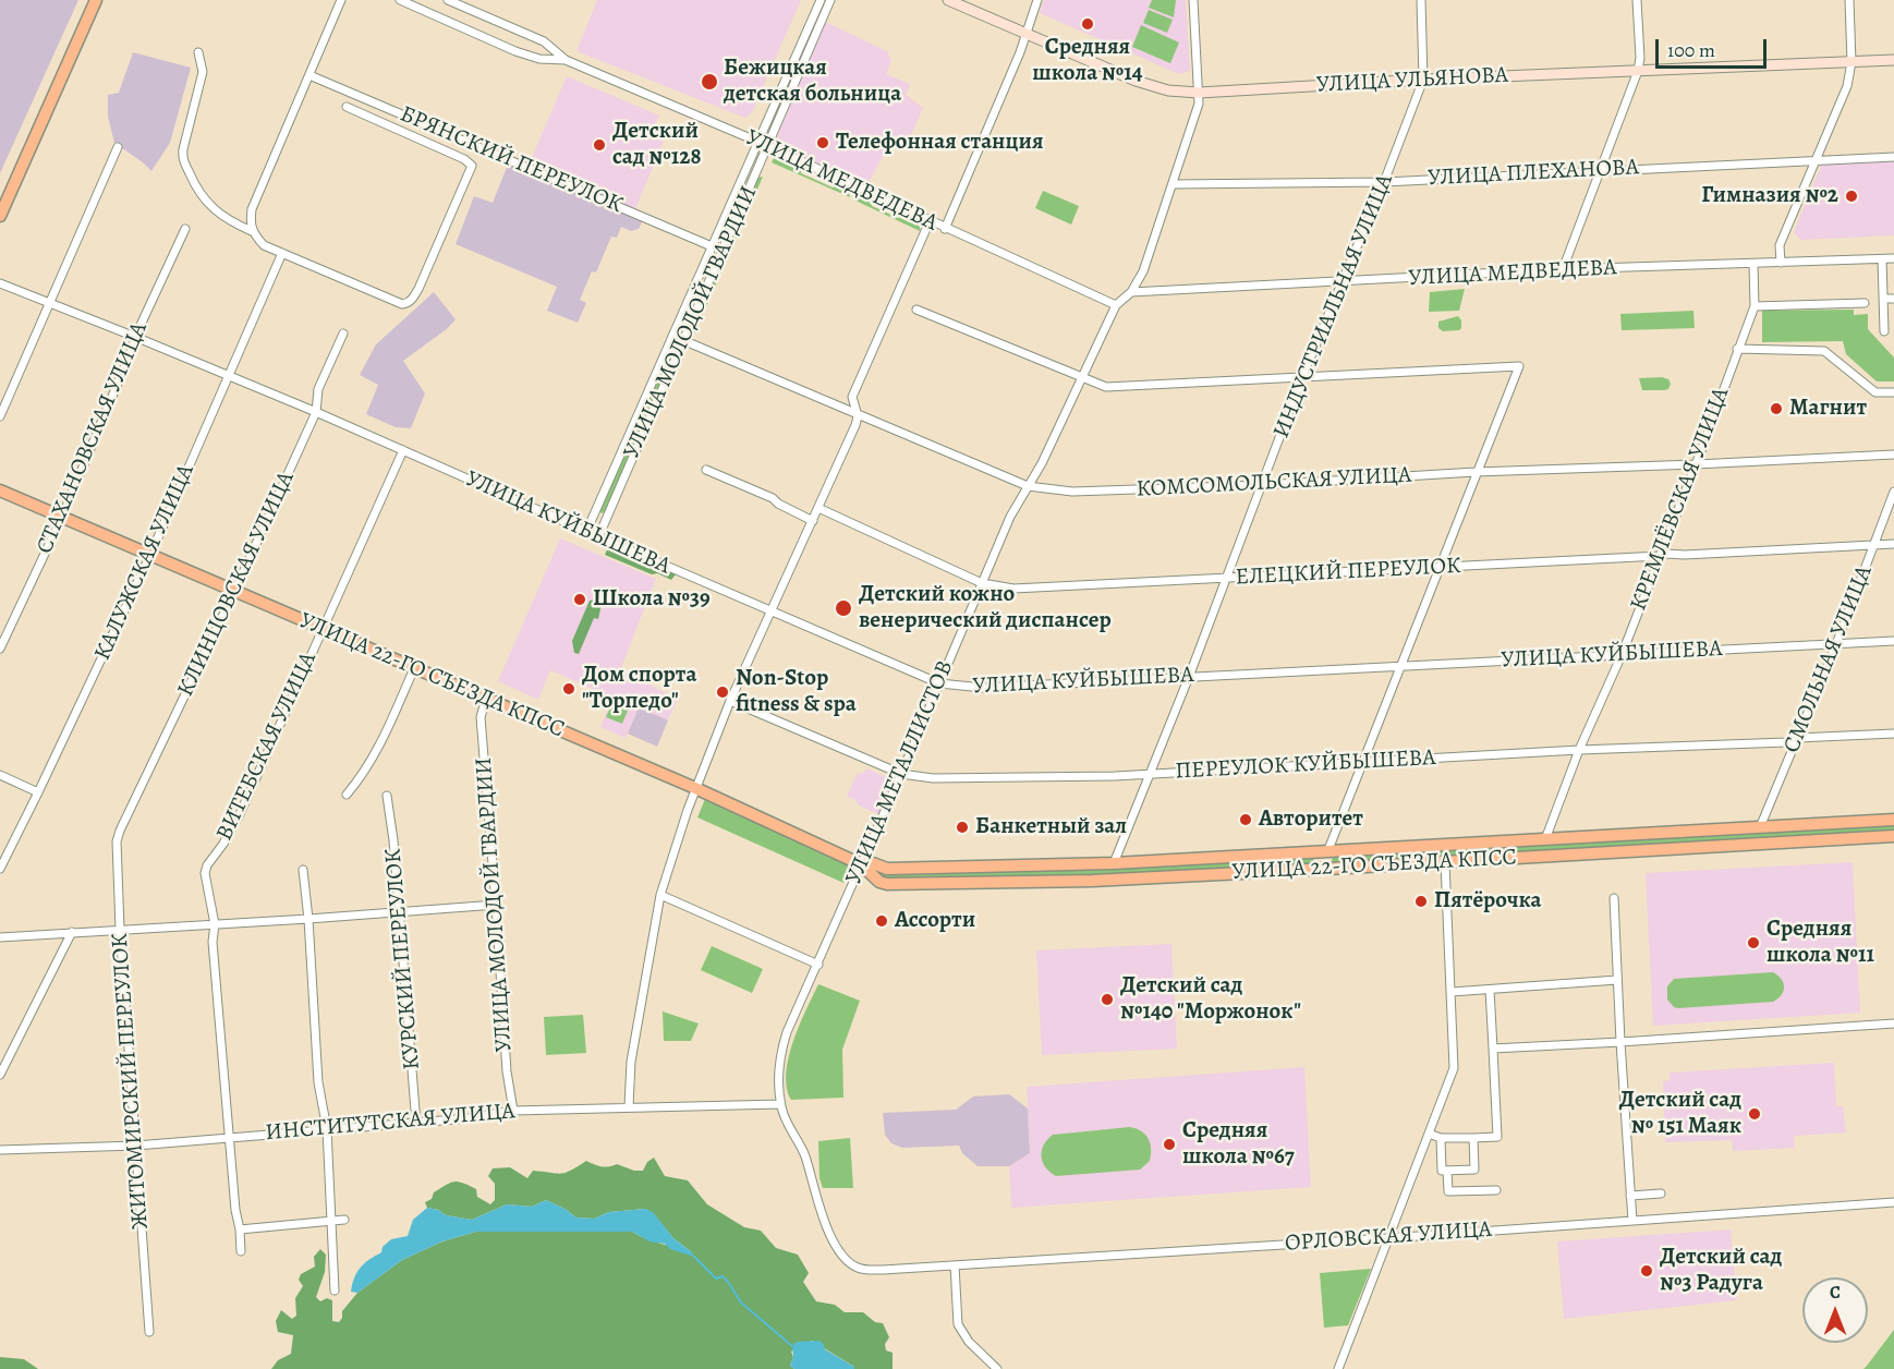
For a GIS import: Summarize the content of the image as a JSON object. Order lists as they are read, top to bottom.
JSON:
{
  "streets": {
    "main road": ["УЛИЦА УЛЬЯНОВА", "УЛИЦА 22-ГО СЪЕЗДА КПСС"],
    "street": [
      "БРЯНСКИЙ ПЕРЕУЛОК",
      "УЛИЦА ПЛЕХАНОВА",
      "УЛИЦА МЕДВЕДЕВА",
      "ИНДУСТРИАЛЬНАЯ УЛИЦА",
      "УЛИЦА МОЛОДОЙ ГВАРДИИ",
      "СТАХАНОВСКАЯ УЛИЦА",
      "КОМСОМОЛЬСКАЯ УЛИЦА",
      "КРЕМЛЁВСКАЯ УЛИЦА",
      "УЛИЦА КУЙБЫШЕВА",
      "КАЛУЖСКАЯ УЛИЦА",
      "ЕЛЕЦКИЙ ПЕРЕУЛОК",
      "КЛИНЦОВСКАЯ УЛИЦА",
      "СМОЛЬНАЯ УЛИЦА",
      "ВИТЕБСКАЯ УЛИЦА",
      "ПЕРЕУЛОК КУЙБЫШЕВА",
      "УЛИЦА МЕТАЛЛИСТОВ",
      "КУРСКИЙ ПЕРЕУЛОК",
      "ЖИТОМИРСКИЙ ПЕРЕУЛОК",
      "ИНСТИТУТСКАЯ УЛИЦА",
      "ОРЛОВСКАЯ УЛИЦА"
    ]
  },
  "crossings": [
    ["УЛИЦА УЛЬЯНОВА", "ИНДУСТРИАЛЬНАЯ УЛИЦА"],
    ["УЛИЦА УЛЬЯНОВА", "УЛИЦА МЕТАЛЛИСТОВ"],
    ["БРЯНСКИЙ ПЕРЕУЛОК", "УЛИЦА МОЛОДОЙ ГВАРДИИ"],
    ["УЛИЦА ПЛЕХАНОВА", "ИНДУСТРИАЛЬНАЯ УЛИЦА"],
    ["УЛИЦА ПЛЕХАНОВА", "УЛИЦА МЕТАЛЛИСТОВ"],
    ["УЛИЦА МЕДВЕДЕВА", "ИНДУСТРИАЛЬНАЯ УЛИЦА"],
    ["УЛИЦА МЕДВЕДЕВА", "УЛИЦА МОЛОДОЙ ГВАРДИИ"],
    ["УЛИЦА МЕДВЕДЕВА", "КРЕМЛЁВСКАЯ УЛИЦА"],
    ["УЛИЦА МЕДВЕДЕВА", "УЛИЦА МЕТАЛЛИСТОВ"],
    ["ИНДУСТРИАЛЬНАЯ УЛИЦА", "КОМСОМОЛЬСКАЯ УЛИЦА"],
    ["ИНДУСТРИАЛЬНАЯ УЛИЦА", "УЛИЦА КУЙБЫШЕВА"],
    ["ИНДУСТРИАЛЬНАЯ УЛИЦА", "ЕЛЕЦКИЙ ПЕРЕУЛОК"],
    ["ИНДУСТРИАЛЬНАЯ УЛИЦА", "УЛИЦА 22-ГО СЪЕЗДА КПСС"],
    ["ИНДУСТРИАЛЬНАЯ УЛИЦА", "ПЕРЕУЛОК КУЙБЫШЕВА"],
    ["УЛИЦА МОЛОДОЙ ГВАРДИИ", "КОМСОМОЛЬСКАЯ УЛИЦА"],
    ["УЛИЦА МОЛОДОЙ ГВАРДИИ", "УЛИЦА КУЙБЫШЕВА"],
    ["УЛИЦА МОЛОДОЙ ГВАРДИИ", "УЛИЦА 22-ГО СЪЕЗДА КПСС"],
    ["УЛИЦА МОЛОДОЙ ГВАРДИИ", "ИНСТИТУТСКАЯ УЛИЦА"],
    ["СТАХАНОВСКАЯ УЛИЦА", "УЛИЦА КУЙБЫШЕВА"],
    ["СТАХАНОВСКАЯ УЛИЦА", "УЛИЦА 22-ГО СЪЕЗДА КПСС"],
    ["КОМСОМОЛЬСКАЯ УЛИЦА", "КРЕМЛЁВСКАЯ УЛИЦА"],
    ["КОМСОМОЛЬСКАЯ УЛИЦА", "УЛИЦА МЕТАЛЛИСТОВ"],
    ["КРЕМЛЁВСКАЯ УЛИЦА", "УЛИЦА КУЙБЫШЕВА"],
    ["КРЕМЛЁВСКАЯ УЛИЦА", "ЕЛЕЦКИЙ ПЕРЕУЛОК"],
    ["КРЕМЛЁВСКАЯ УЛИЦА", "УЛИЦА 22-ГО СЪЕЗДА КПСС"],
    ["КРЕМЛЁВСКАЯ УЛИЦА", "ПЕРЕУЛОК КУЙБЫШЕВА"],
    ["УЛИЦА КУЙБЫШЕВА", "КАЛУЖСКАЯ УЛИЦА"],
    ["УЛИЦА КУЙБЫШЕВА", "КЛИНЦОВСКАЯ УЛИЦА"],
    ["УЛИЦА КУЙБЫШЕВА", "СМОЛЬНАЯ УЛИЦА"],
    ["УЛИЦА КУЙБЫШЕВА", "ВИТЕБСКАЯ УЛИЦА"],
    ["УЛИЦА КУЙБЫШЕВА", "УЛИЦА МЕТАЛЛИСТОВ"],
    ["КАЛУЖСКАЯ УЛИЦА", "УЛИЦА 22-ГО СЪЕЗДА КПСС"],
    ["ЕЛЕЦКИЙ ПЕРЕУЛОК", "СМОЛЬНАЯ УЛИЦА"],
    ["ЕЛЕЦКИЙ ПЕРЕУЛОК", "УЛИЦА МЕТАЛЛИСТОВ"],
    ["КЛИНЦОВСКАЯ УЛИЦА", "УЛИЦА 22-ГО СЪЕЗДА КПСС"],
    ["КЛИНЦОВСКАЯ УЛИЦА", "ЖИТОМИРСКИЙ ПЕРЕУЛОК"],
    ["СМОЛЬНАЯ УЛИЦА", "УЛИЦА 22-ГО СЪЕЗДА КПСС"],
    ["СМОЛЬНАЯ УЛИЦА", "ПЕРЕУЛОК КУЙБЫШЕВА"],
    ["УЛИЦА 22-ГО СЪЕЗДА КПСС", "ВИТЕБСКАЯ УЛИЦА"],
    ["УЛИЦА 22-ГО СЪЕЗДА КПСС", "УЛИЦА МЕТАЛЛИСТОВ"],
    ["ВИТЕБСКАЯ УЛИЦА", "ИНСТИТУТСКАЯ УЛИЦА"],
    ["ПЕРЕУЛОК КУЙБЫШЕВА", "УЛИЦА МЕТАЛЛИСТОВ"],
    ["УЛИЦА МЕТАЛЛИСТОВ", "ИНСТИТУТСКАЯ УЛИЦА"],
    ["УЛИЦА МЕТАЛЛИСТОВ", "ОРЛОВСКАЯ УЛИЦА"],
    ["КУРСКИЙ ПЕРЕУЛОК", "ИНСТИТУТСКАЯ УЛИЦА"],
    ["ЖИТОМИРСКИЙ ПЕРЕУЛОК", "ИНСТИТУТСКАЯ УЛИЦА"]
  ],
  "places": [
    "Средняя школа №14",
    "Бежицкая детская больница",
    "Телефонная станция",
    "Детский сад №128",
    "Гимназия №2",
    "Магнит",
    "Школа №39",
    "Детский кожно венерический диспансер",
    "Дом спорта \"Торпедо\"",
    "Non-Stop fitness & spa",
    "Авторитет",
    "Банкетный зал",
    "Пятёрочка",
    "Ассорти",
    "Средняя школа №11",
    "Детский сад №140 \"Моржонок\"",
    "Детский сад № 151 Маяк",
    "Средняя школа №67",
    "Детский сад №3 Радуга"
  ],
  "scale_bar": "100 m",
  "north": "top"
}
